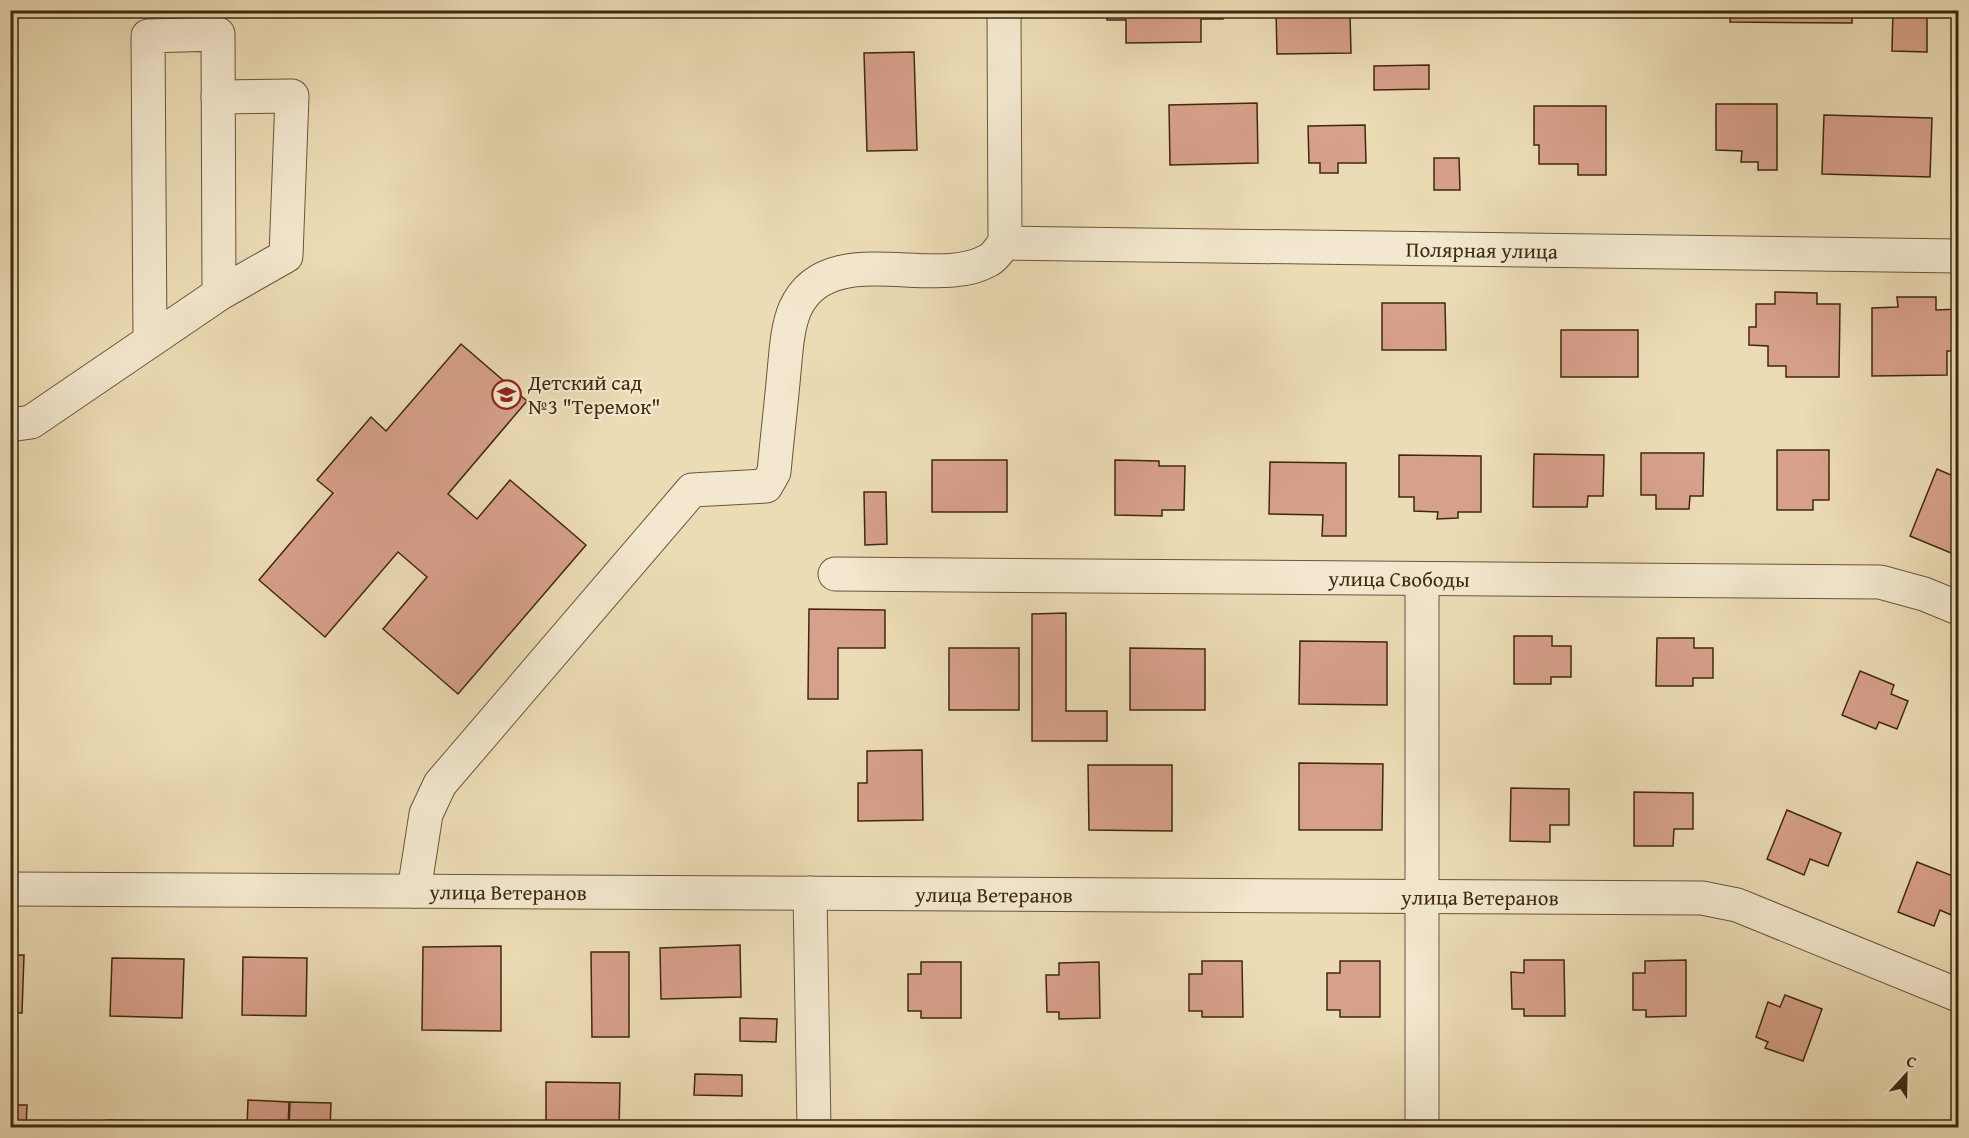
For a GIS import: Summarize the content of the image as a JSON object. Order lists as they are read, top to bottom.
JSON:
{
  "streets": {
    "street": ["Полярная улица", "улица Свободы", "улица Ветеранов"]
  },
  "places": {
    "school or university": ["Детский сад №3 \"Теремок\""]
  },
  "north": "top"
}
